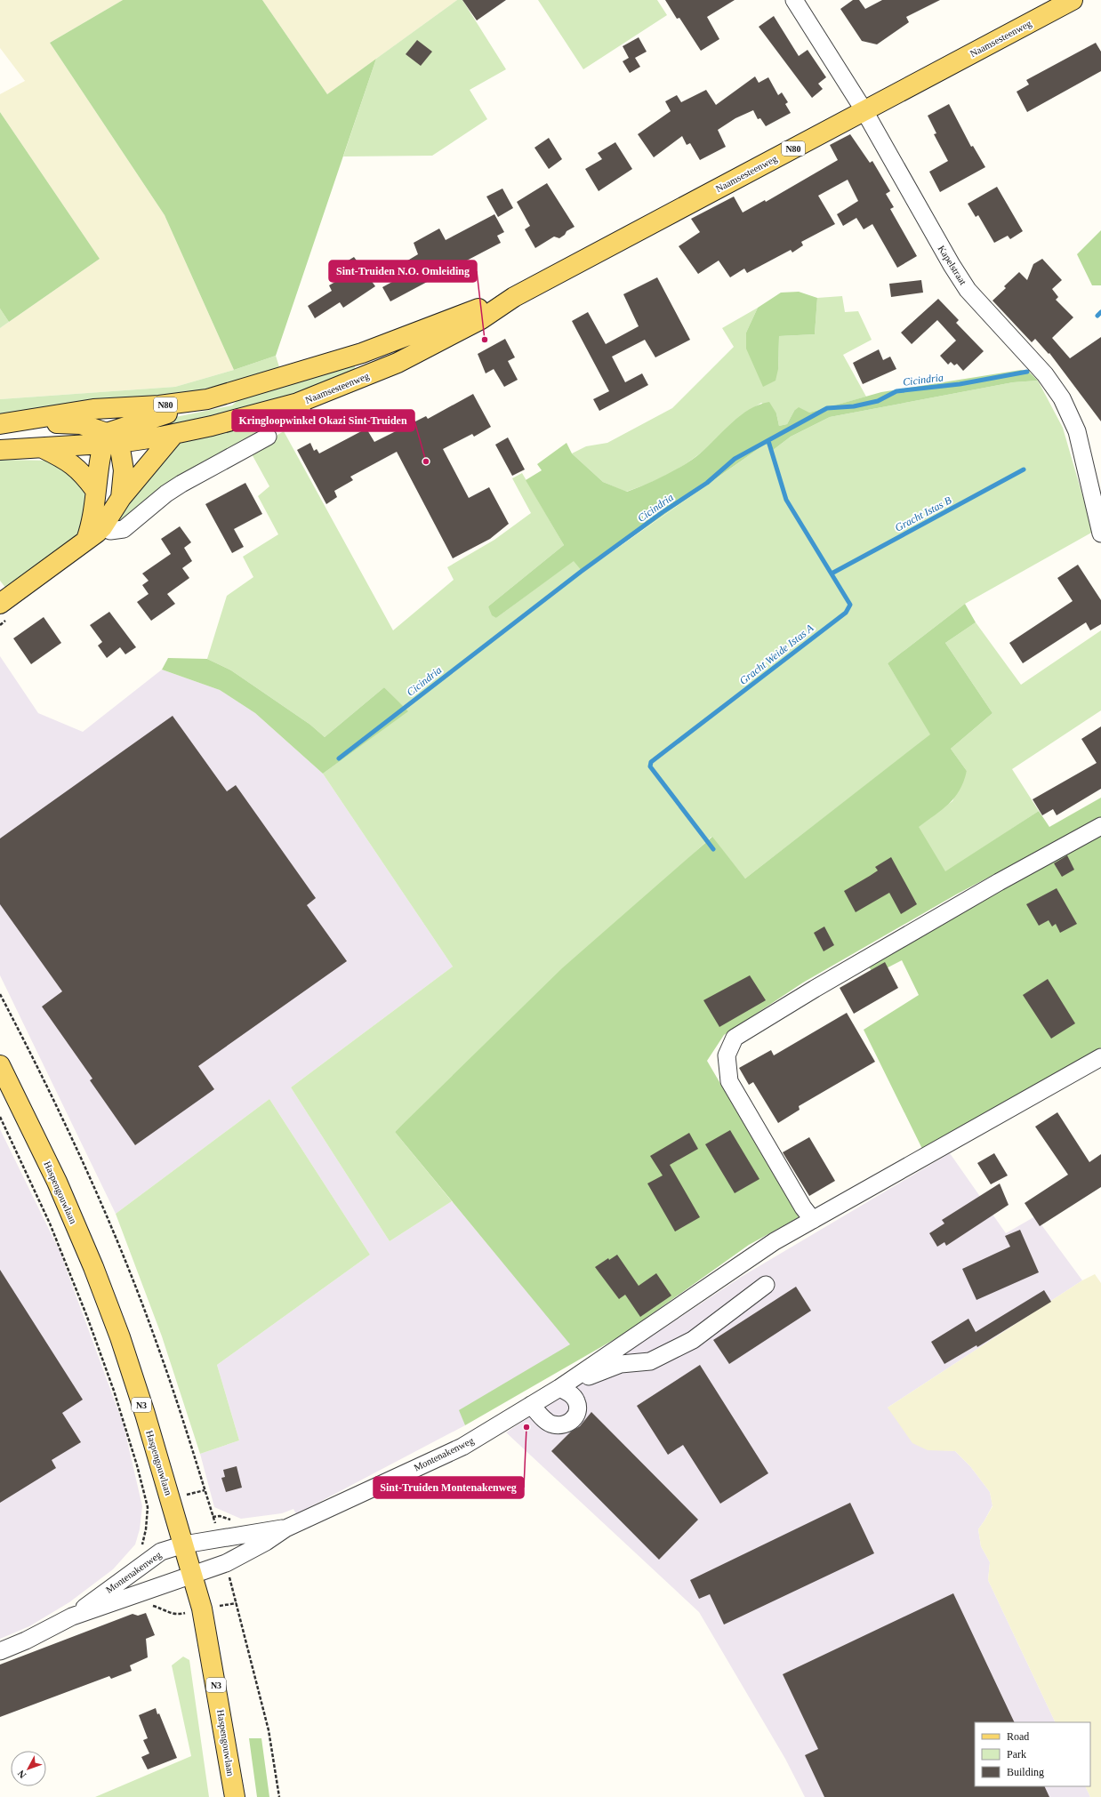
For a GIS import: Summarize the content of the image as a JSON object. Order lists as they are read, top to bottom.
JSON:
{
  "streets": {
    "main road": [
      "Naamsesteenweg",
      "N80",
      "Haspengouwlaan",
      "N3"
    ],
    "street": ["Kapelstraat", "Montenakenweg"]
  },
  "crossings": [
    ["Naamsesteenweg", "N80"],
    ["Naamsesteenweg", "Kapelstraat"],
    ["Haspengouwlaan", "Montenakenweg"]
  ],
  "water": ["Cicindria", "Gracht Istas B", "Gracht Weide Istas A"],
  "places": ["Sint-Truiden N.O. Omleiding", "Kringloopwinkel Okazi Sint-Truiden", "Sint-Truiden Montenakenweg"],
  "legend": ["Road", "Park", "Building"],
  "north": "bottom left"
}
